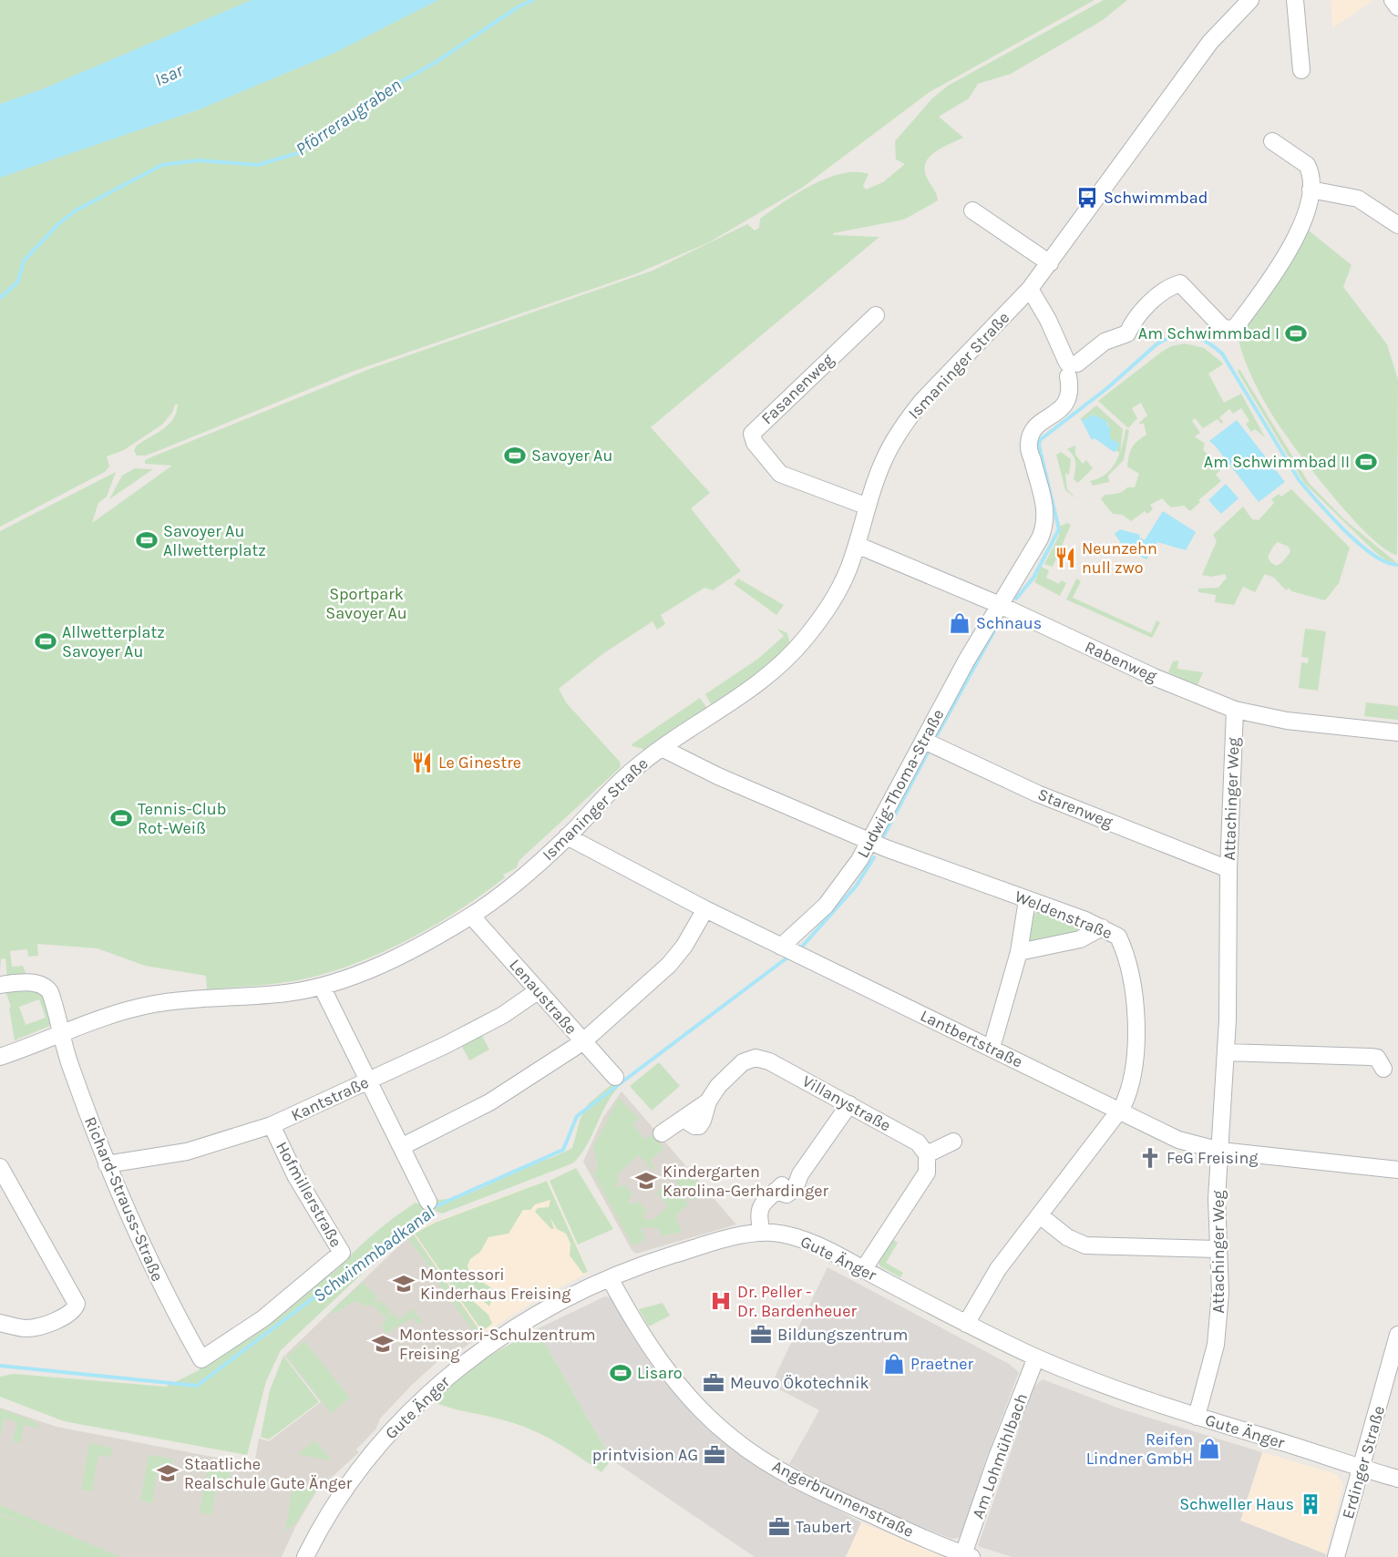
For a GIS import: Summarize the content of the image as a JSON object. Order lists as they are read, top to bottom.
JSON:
{
  "streets": {
    "street": [
      "Ismaninger Straße",
      "Fasanenweg",
      "Rabenweg",
      "Ludwig-Thoma-Straße",
      "Attachinger Weg",
      "Starenweg",
      "Weldenstraße",
      "Lenaustraße",
      "Lantbertstraße",
      "Kantstraße",
      "Villanystraße",
      "Hofmillerstraße",
      "Richard-Strauss-Straße",
      "Gute Änger",
      "Am Lohmühlbach",
      "Erdinger Straße",
      "Angerbrunnenstraße"
    ]
  },
  "crossings": [
    ["Ismaninger Straße", "Fasanenweg"],
    ["Ismaninger Straße", "Rabenweg"],
    ["Ismaninger Straße", "Weldenstraße"],
    ["Ismaninger Straße", "Lenaustraße"],
    ["Ismaninger Straße", "Lantbertstraße"],
    ["Ismaninger Straße", "Richard-Strauss-Straße"],
    ["Rabenweg", "Ludwig-Thoma-Straße"],
    ["Rabenweg", "Attachinger Weg"],
    ["Ludwig-Thoma-Straße", "Starenweg"],
    ["Ludwig-Thoma-Straße", "Weldenstraße"],
    ["Ludwig-Thoma-Straße", "Lantbertstraße"],
    ["Attachinger Weg", "Starenweg"],
    ["Attachinger Weg", "Lantbertstraße"],
    ["Attachinger Weg", "Gute Änger"],
    ["Weldenstraße", "Lantbertstraße"],
    ["Weldenstraße", "Gute Änger"],
    ["Lenaustraße", "Kantstraße"],
    ["Kantstraße", "Hofmillerstraße"],
    ["Kantstraße", "Richard-Strauss-Straße"],
    ["Hofmillerstraße", "Richard-Strauss-Straße"],
    ["Gute Änger", "Am Lohmühlbach"],
    ["Gute Änger", "Erdinger Straße"],
    ["Gute Änger", "Angerbrunnenstraße"],
    ["Am Lohmühlbach", "Angerbrunnenstraße"]
  ],
  "water": ["Isar", "Pförreraugraben", "Schwimmbadkanal"],
  "parks": ["Sportpark Savoyer Au"],
  "places": {
    "bus stop": ["Schwimmbad"],
    "sports": [
      "Am Schwimmbad I",
      "Savoyer Au",
      "Am Schwimmbad II",
      "Savoyer Au Allwetterplatz",
      "Allwetterplatz Savoyer Au",
      "Tennis-Club Rot-Weiß",
      "Lisaro"
    ],
    "restaurant": ["Neunzehn null zwo", "Le Ginestre"],
    "shop": ["Schnaus", "Praetner", "Reifen Lindner GmbH"],
    "church": ["FeG Freising"],
    "school or university": [
      "Kindergarten Karolina-Gerhardinger",
      "Montessori Kinderhaus Freising",
      "Montessori-Schulzentrum Freising",
      "Staatliche Realschule Gute Änger"
    ],
    "hospital": ["Dr. Peller - Dr. Bardenheuer"],
    "office": [
      "Bildungszentrum",
      "Meuvo Ökotechnik",
      "printvision AG",
      "Taubert"
    ],
    "building": ["Schweller Haus"]
  }
}
